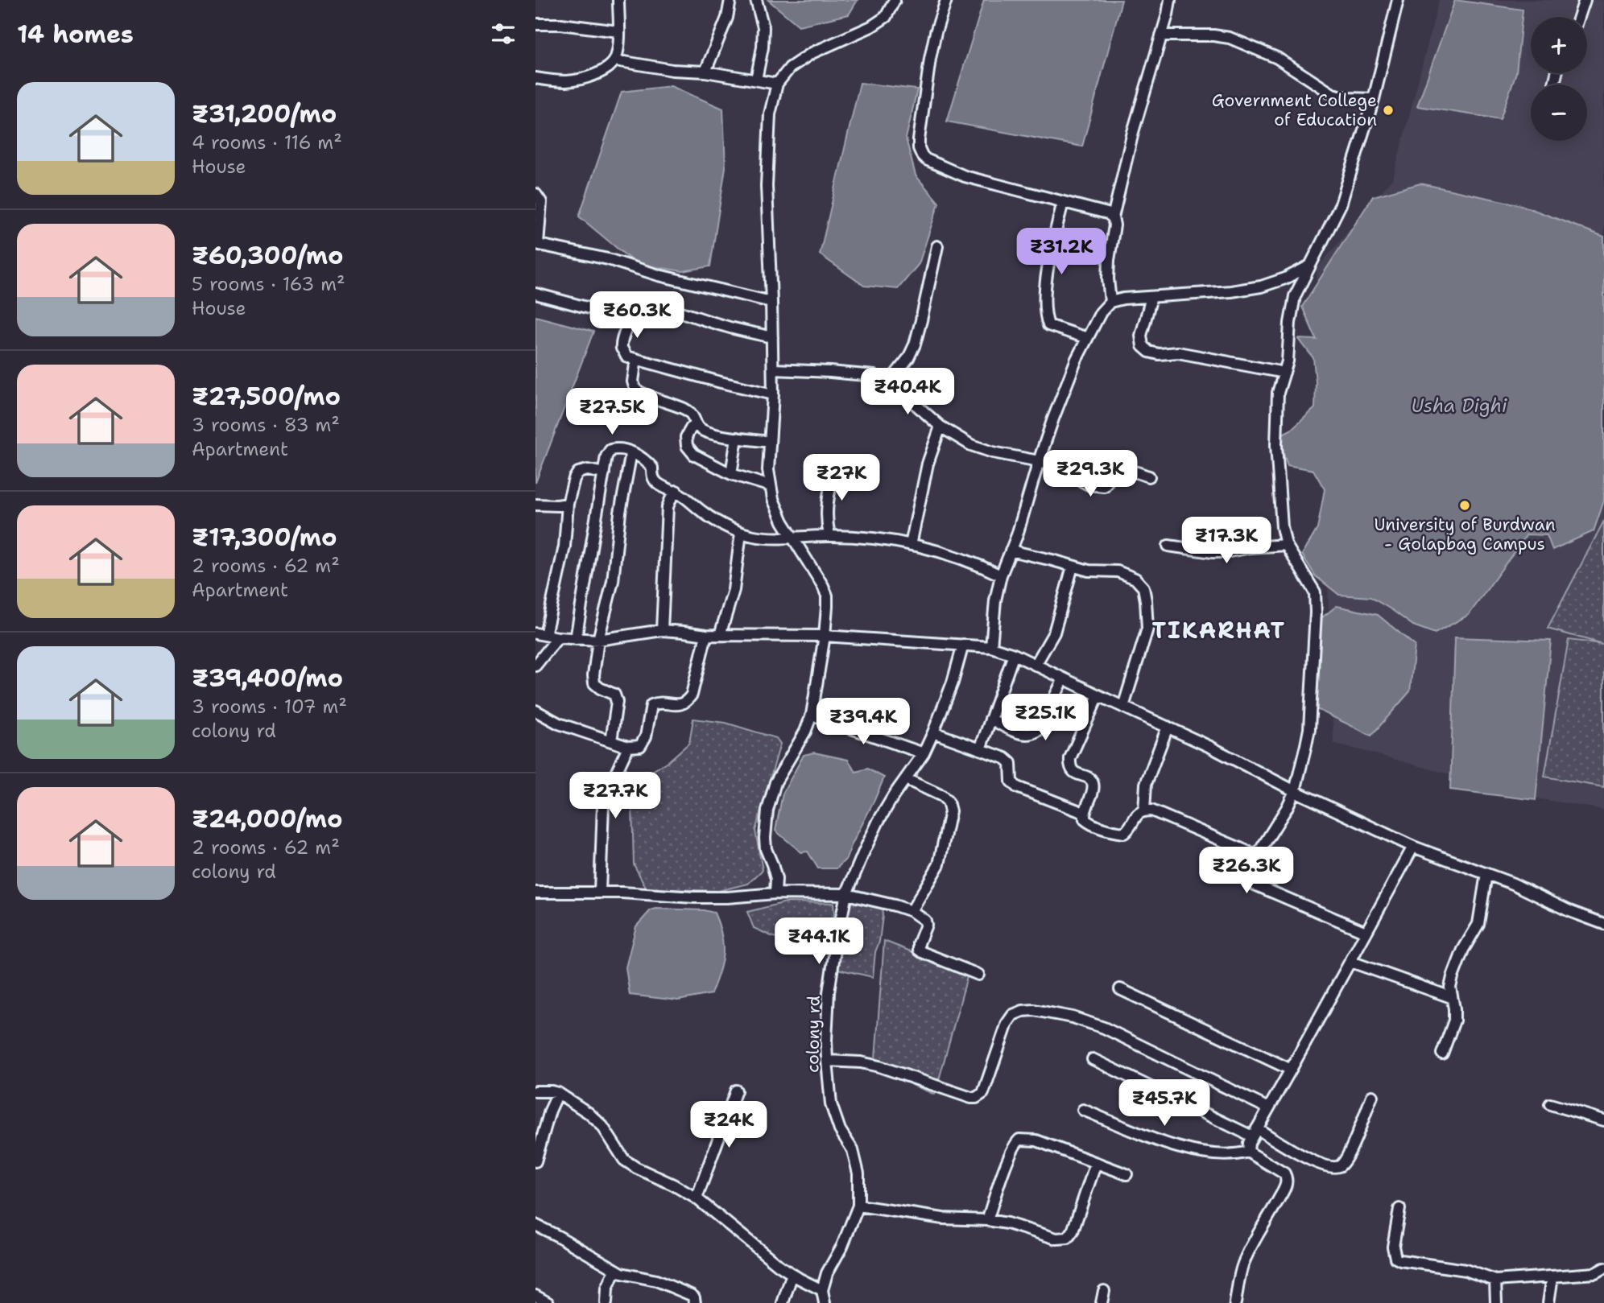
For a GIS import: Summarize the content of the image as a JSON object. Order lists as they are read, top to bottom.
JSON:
{
  "streets": {
    "street": ["colony rd"]
  },
  "districts": ["TIKARHAT"],
  "water": ["Usha Dighi"],
  "places": ["Government College of Education", "University of Burdwan - Golapbag Campus"],
  "page": {
    "heading": "14 homes",
    "map_buttons": ["+", "−"],
    "list": [
      {
        "name": "₹31,200/mo",
        "note": "4 rooms · 116 m² · House"
      },
      {
        "name": "₹60,300/mo",
        "note": "5 rooms · 163 m² · House"
      },
      {
        "name": "₹27,500/mo",
        "note": "3 rooms · 83 m² · Apartment"
      },
      {
        "name": "₹17,300/mo",
        "note": "2 rooms · 62 m² · Apartment"
      },
      {
        "name": "₹39,400/mo",
        "note": "3 rooms · 107 m² · colony rd"
      },
      {
        "name": "₹24,000/mo",
        "note": "2 rooms · 62 m² · colony rd"
      }
    ],
    "price": [
      "₹31.2K",
      "₹60.3K",
      "₹40.4K",
      "₹27.5K",
      "₹29.3K",
      "₹27K",
      "₹17.3K",
      "₹25.1K",
      "₹39.4K",
      "₹27.7K",
      "₹26.3K",
      "₹44.1K",
      "₹45.7K",
      "₹24K"
    ]
  }
}
